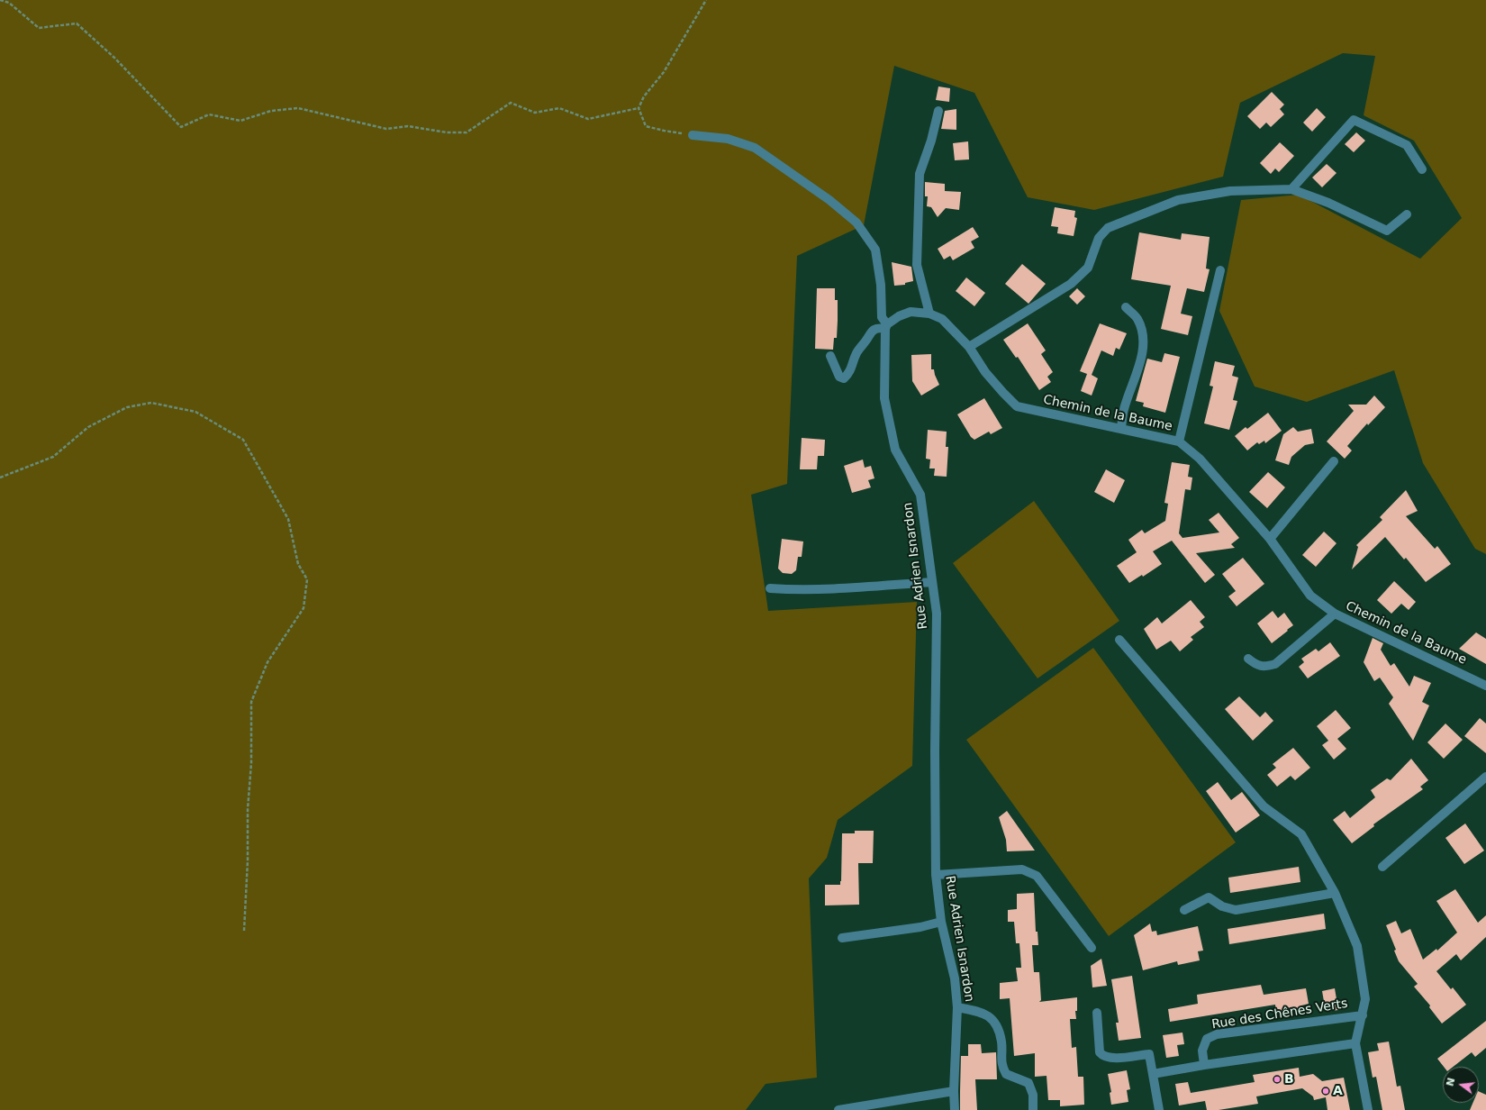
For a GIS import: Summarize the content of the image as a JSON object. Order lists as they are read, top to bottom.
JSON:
{
  "streets": {
    "street": ["Chemin de la Baume", "Rue Adrien Isnardon", "Rue des Chênes Verts"]
  },
  "crossings": [
    ["Chemin de la Baume", "Rue Adrien Isnardon"]
  ],
  "places": ["B", "A"],
  "north": "left"
}
